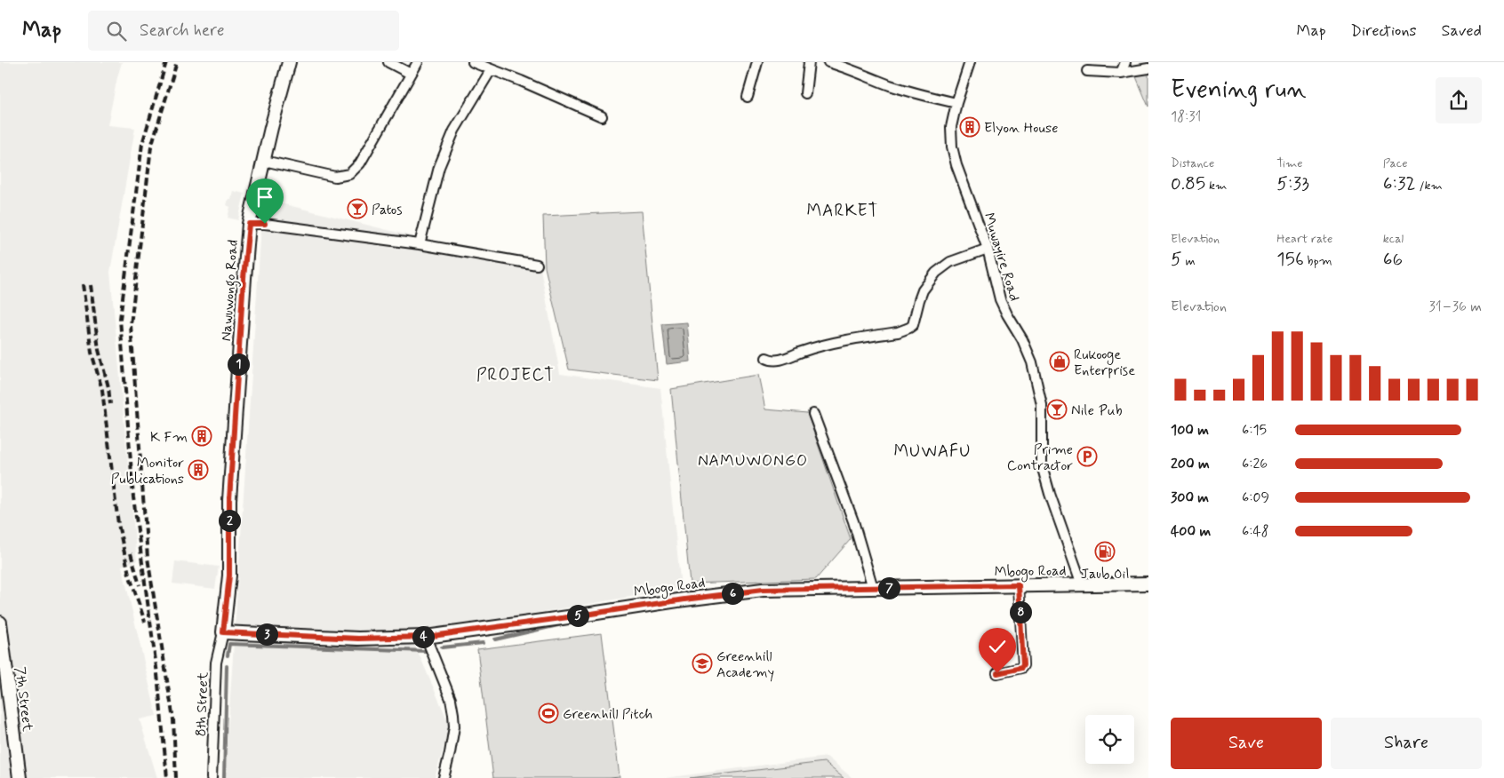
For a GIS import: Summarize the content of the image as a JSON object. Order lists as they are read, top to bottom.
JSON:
{
  "streets": {
    "street": [
      "Muwayire Road",
      "Nawuwongo Road",
      "Mbogo Road",
      "7th Street",
      "8th Street"
    ]
  },
  "crossings": [
    ["Muwayire Road", "Mbogo Road"],
    ["Nawuwongo Road", "Mbogo Road"],
    ["Nawuwongo Road", "8th Street"],
    ["Mbogo Road", "8th Street"]
  ],
  "districts": [
    "MARKET",
    "PROJECT",
    "MUWAFU",
    "NAMUWONGO"
  ],
  "places": {
    "building": ["Elyon House", "K Fm", "Monitor Publications"],
    "bar": ["Patos", "Nile Pub"],
    "shop": ["Rukooge Enterprise"],
    "parking": ["Prime Contractor"],
    "fuel station": ["Jaub Oil"],
    "school or university": ["Greenhill Academy"],
    "sports": ["Greenhill Pitch"]
  },
  "page": {
    "header": "Map",
    "search": "Search here",
    "nav": ["Map", "Directions", "Saved"],
    "heading": ["Evening run", "18:31"],
    "stats": [
      ["Distance", "0.85 km"],
      ["Time", "5:33"],
      ["Pace", "6:32 /km"],
      ["Elevation", "5 m"],
      ["Heart rate", "156 bpm"],
      ["kcal", "66"]
    ],
    "chart": ["Elevation", "31–36 m"],
    "pins": [
      "1",
      "2",
      "7",
      "6",
      "8",
      "5",
      "3",
      "4"
    ],
    "list": [
      {
        "name": "100 m",
        "note": "6:15"
      },
      {
        "name": "200 m",
        "note": "6:26"
      },
      {
        "name": "300 m",
        "note": "6:09"
      },
      {
        "name": "400 m",
        "note": "6:48"
      }
    ],
    "buttons": ["Save", "Share"]
  }
}
